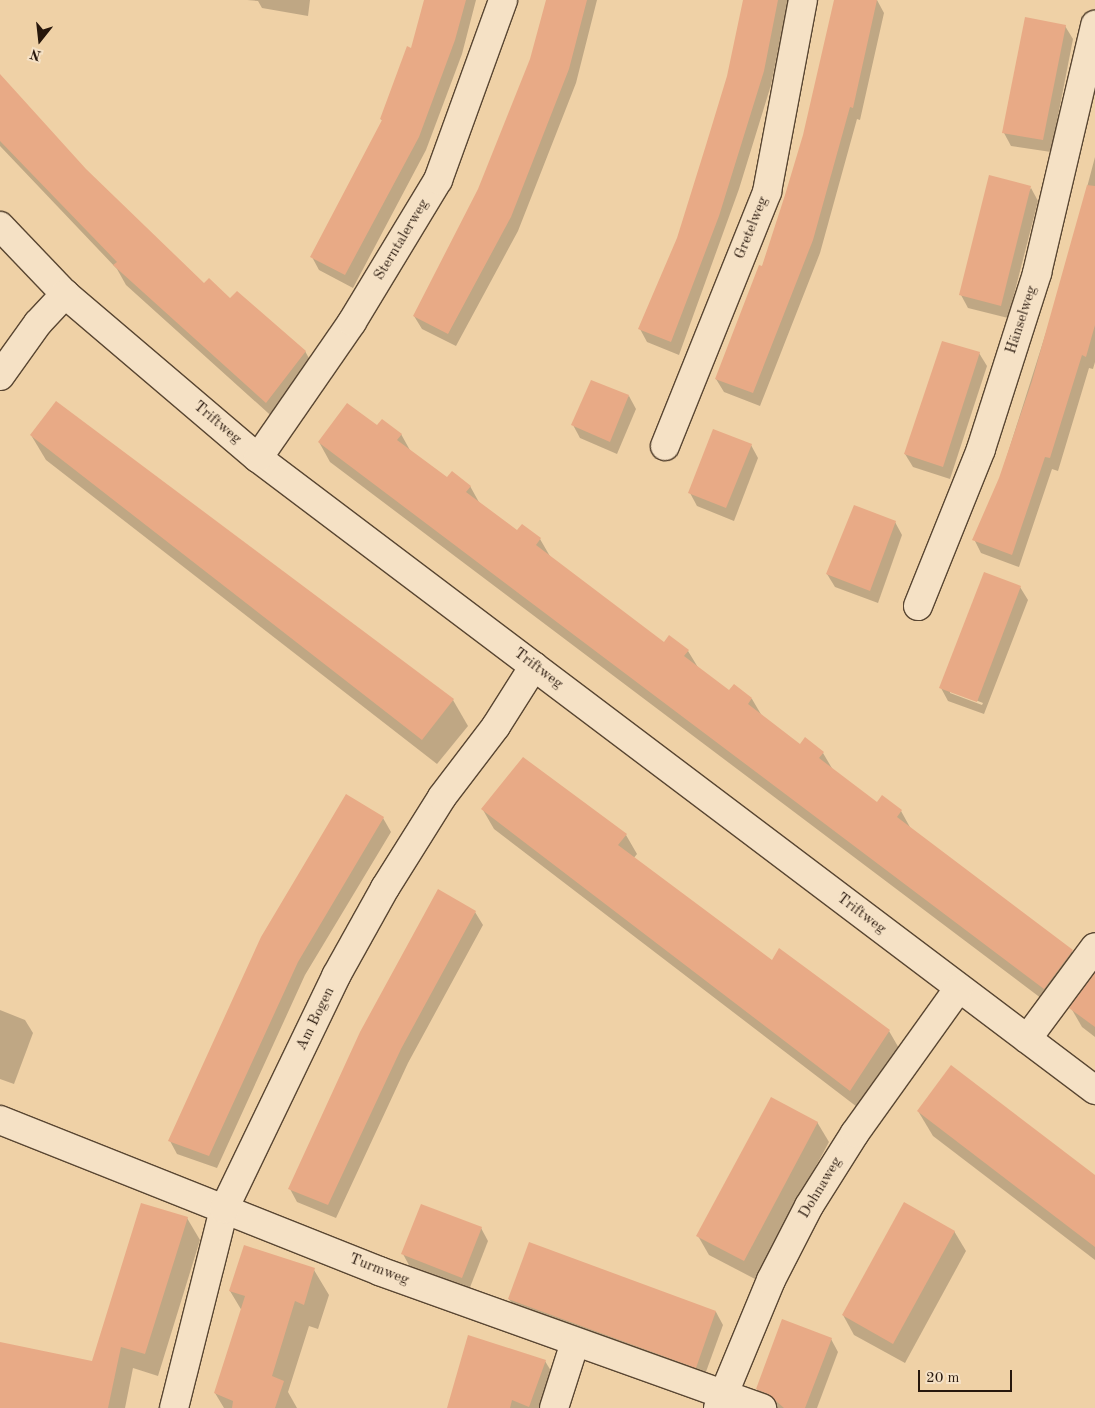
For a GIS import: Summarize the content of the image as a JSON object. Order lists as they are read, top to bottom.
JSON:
{
  "streets": {
    "street": [
      "Gretelweg",
      "Sterntalerweg",
      "Hänselweg",
      "Triftweg",
      "Am Bogen",
      "Dohnaweg",
      "Turmweg"
    ]
  },
  "crossings": [
    ["Sterntalerweg", "Triftweg"],
    ["Triftweg", "Am Bogen"],
    ["Triftweg", "Dohnaweg"],
    ["Am Bogen", "Turmweg"],
    ["Dohnaweg", "Turmweg"]
  ],
  "scale_bar": "20 m",
  "north": "bottom"
}
